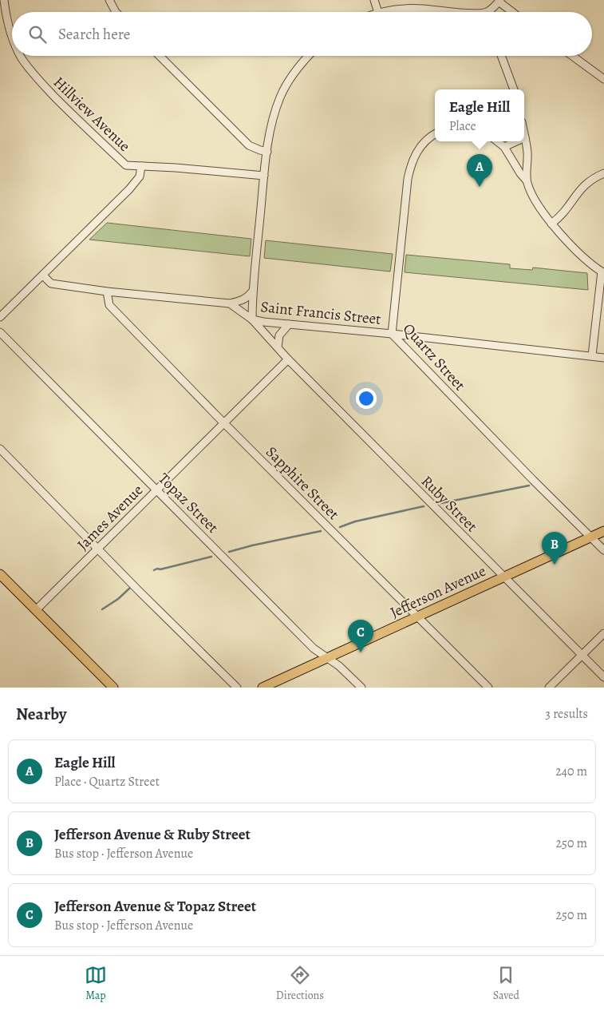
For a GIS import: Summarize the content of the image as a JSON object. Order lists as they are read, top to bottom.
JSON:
{
  "streets": {
    "main road": ["Jefferson Avenue"],
    "street": [
      "Hillview Avenue",
      "Saint Francis Street",
      "Quartz Street",
      "Sapphire Street",
      "Topaz Street",
      "Ruby Street",
      "James Avenue"
    ]
  },
  "crossings": [
    ["Saint Francis Street", "Quartz Street"],
    ["Saint Francis Street", "Sapphire Street"],
    ["Saint Francis Street", "Ruby Street"],
    ["Quartz Street", "Jefferson Avenue"],
    ["Sapphire Street", "James Avenue"],
    ["Sapphire Street", "Jefferson Avenue"],
    ["Topaz Street", "James Avenue"],
    ["Topaz Street", "Jefferson Avenue"],
    ["Ruby Street", "James Avenue"],
    ["Ruby Street", "Jefferson Avenue"]
  ],
  "page": {
    "search": "Search here",
    "popup": ["Eagle Hill", "Place"],
    "pins": ["A", "B", "C"],
    "heading": ["Nearby", "3 results"],
    "list": [
      {
        "mark": "A",
        "name": "Eagle Hill",
        "note": "Place · Quartz Street",
        "value": "240 m"
      },
      {
        "mark": "B",
        "name": "Jefferson Avenue & Ruby Street",
        "note": "Bus stop · Jefferson Avenue",
        "value": "250 m"
      },
      {
        "mark": "C",
        "name": "Jefferson Avenue & Topaz Street",
        "note": "Bus stop · Jefferson Avenue",
        "value": "250 m"
      }
    ],
    "nav": ["Map", "Directions", "Saved"]
  }
}
